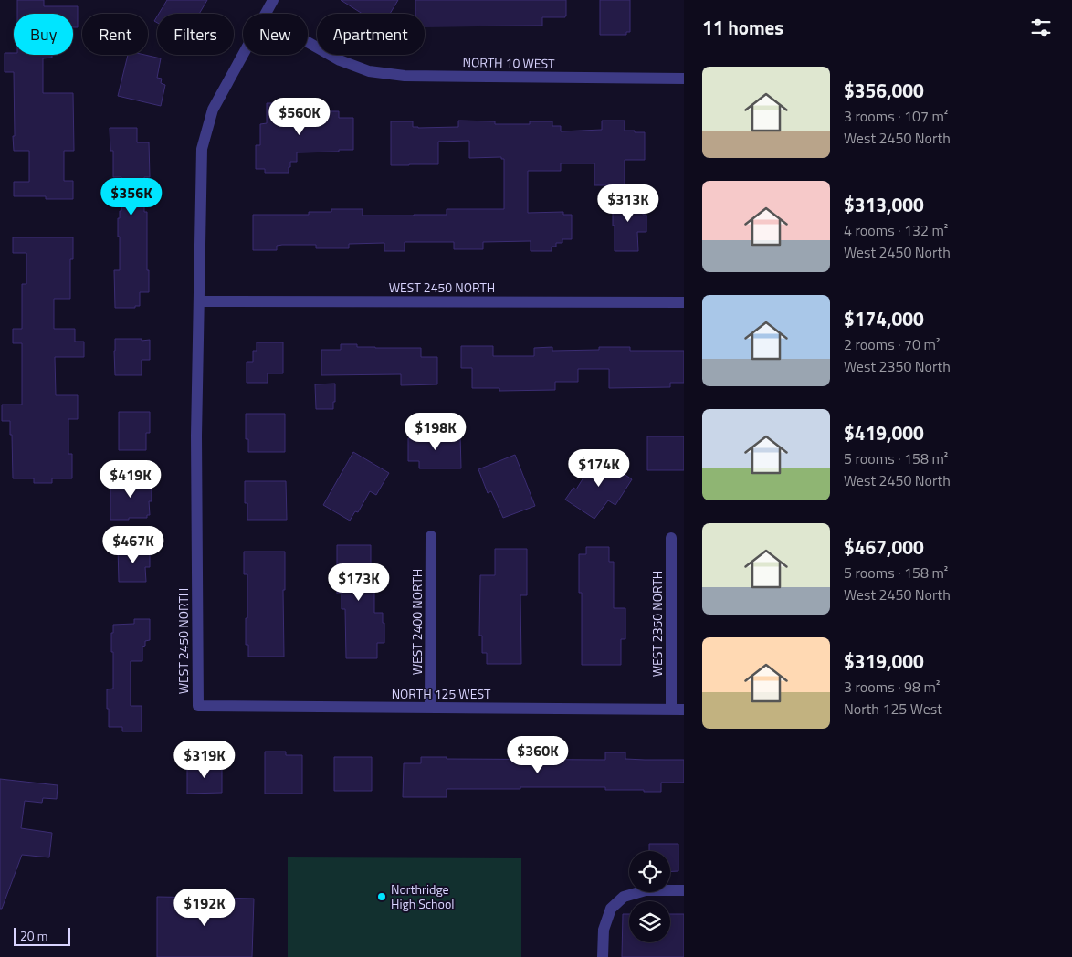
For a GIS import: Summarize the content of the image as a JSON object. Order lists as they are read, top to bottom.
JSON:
{
  "streets": {
    "street": [
      "NORTH 10 WEST",
      "WEST 2450 NORTH",
      "WEST 2400 NORTH",
      "WEST 2350 NORTH",
      "NORTH 125 WEST"
    ]
  },
  "crossings": [
    ["WEST 2450 NORTH", "NORTH 125 WEST"],
    ["WEST 2400 NORTH", "NORTH 125 WEST"],
    ["WEST 2350 NORTH", "NORTH 125 WEST"]
  ],
  "places": ["Northridge High School"],
  "scale_bar": "20 m",
  "page": {
    "heading": "11 homes",
    "chip": [
      "Buy",
      "Rent",
      "Filters",
      "New",
      "Apartment"
    ],
    "list": [
      {
        "name": "$356,000",
        "note": "3 rooms · 107 m² · West 2450 North"
      },
      {
        "name": "$313,000",
        "note": "4 rooms · 132 m² · West 2450 North"
      },
      {
        "name": "$174,000",
        "note": "2 rooms · 70 m² · West 2350 North"
      },
      {
        "name": "$419,000",
        "note": "5 rooms · 158 m² · West 2450 North"
      },
      {
        "name": "$467,000",
        "note": "5 rooms · 158 m² · West 2450 North"
      },
      {
        "name": "$319,000",
        "note": "3 rooms · 98 m² · North 125 West"
      }
    ],
    "price": [
      "$560K",
      "$356K",
      "$313K",
      "$198K",
      "$174K",
      "$419K",
      "$467K",
      "$173K",
      "$360K",
      "$319K",
      "$192K"
    ],
    "scale": "20 m"
  }
}
